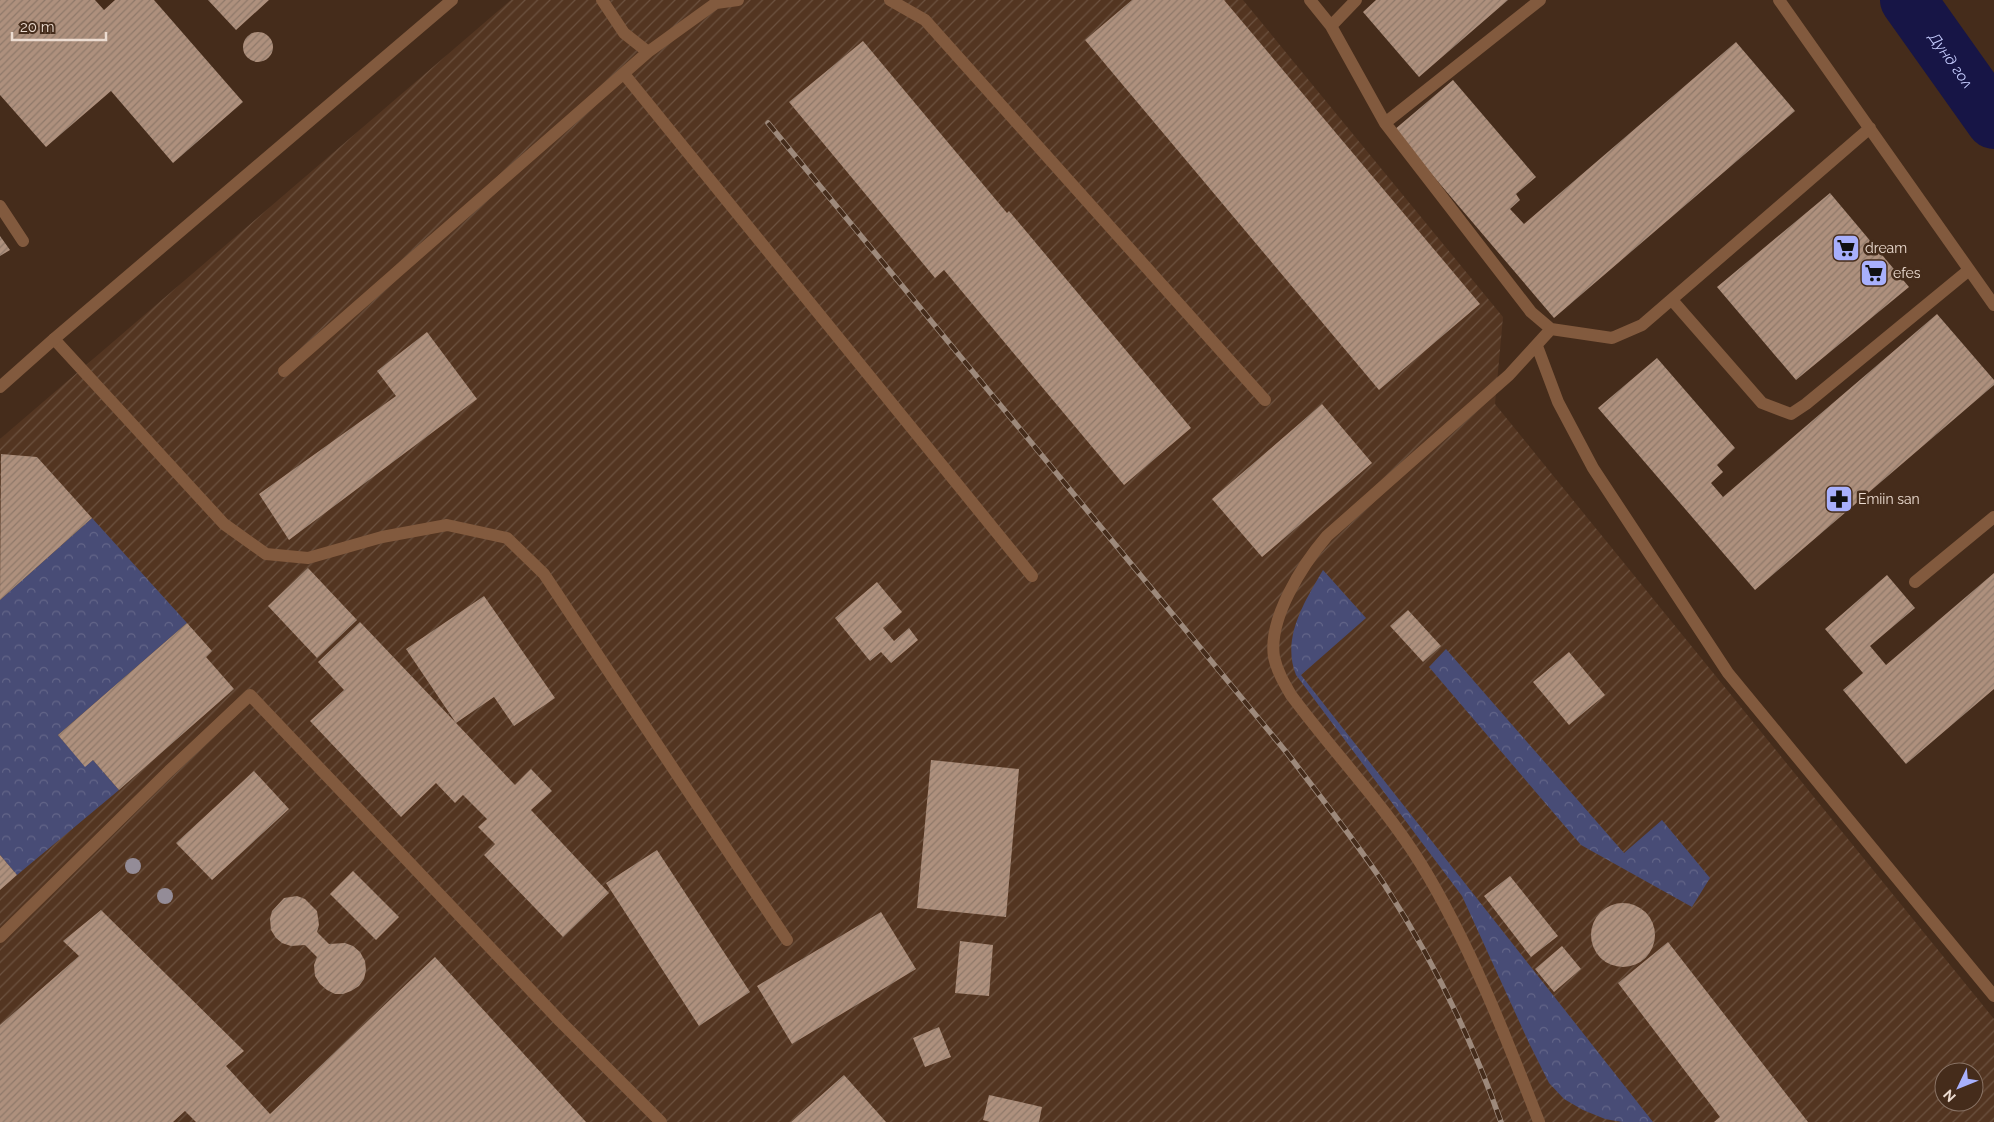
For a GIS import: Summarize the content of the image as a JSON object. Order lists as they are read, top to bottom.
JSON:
{
  "water": ["Дунд гол"],
  "places": {
    "supermarket": ["dream", "efes"],
    "pharmacy": ["Emiin san"]
  },
  "scale_bar": "20 m",
  "north": "bottom left"
}
